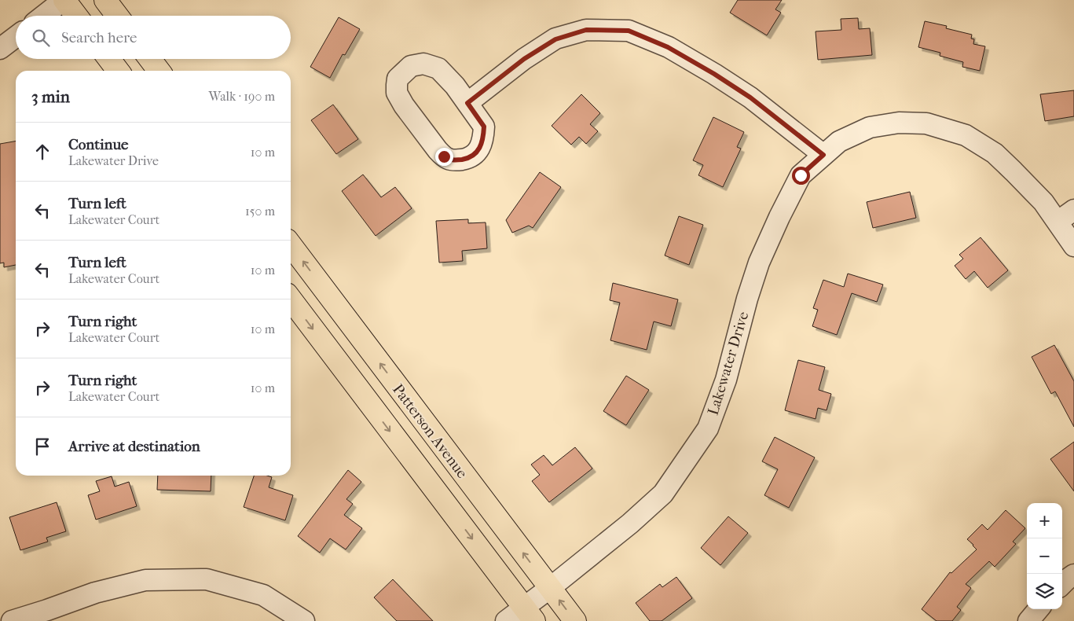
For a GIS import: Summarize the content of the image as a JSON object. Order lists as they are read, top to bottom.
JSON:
{
  "streets": {
    "main road": ["Patterson Avenue"],
    "street": ["Lakewater Drive"]
  },
  "crossings": [
    ["Lakewater Drive", "Patterson Avenue"]
  ],
  "page": {
    "search": "Search here",
    "heading": ["3 min", "Walk · 190 m"],
    "list": [
      ["Continue", "Lakewater Drive", "10 m"],
      ["Turn left", "Lakewater Court", "150 m"],
      ["Turn left", "Lakewater Court", "10 m"],
      ["Turn right", "Lakewater Court", "10 m"],
      ["Turn right", "Lakewater Court", "10 m"],
      "Arrive at destination"
    ],
    "map_buttons": ["+", "−"]
  }
}
